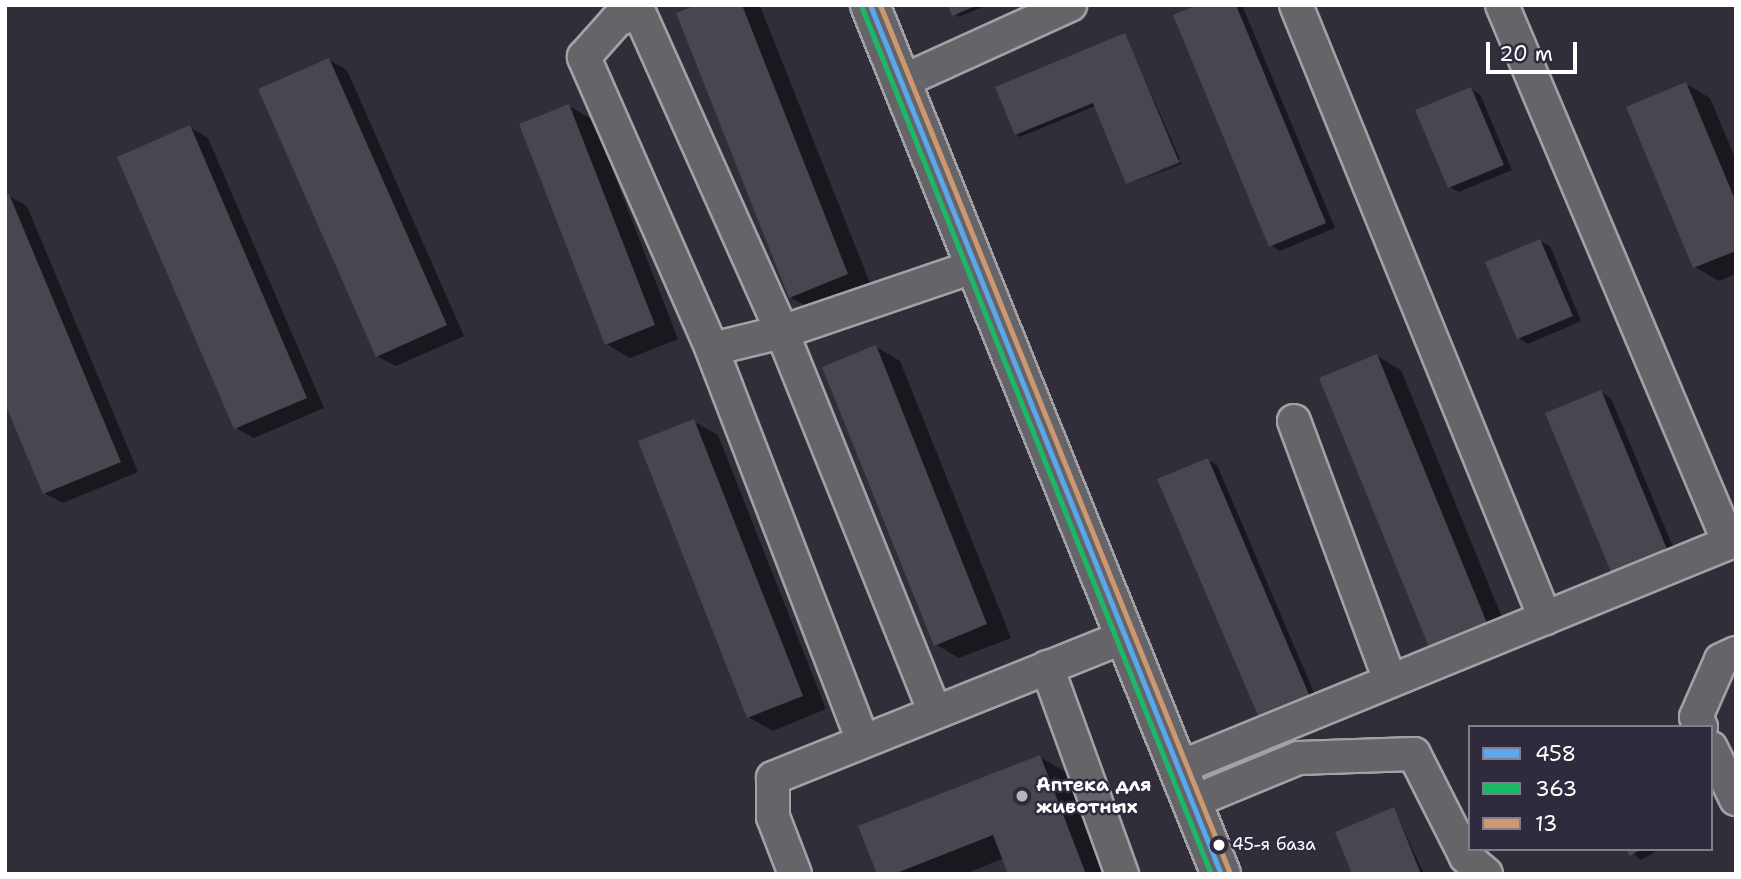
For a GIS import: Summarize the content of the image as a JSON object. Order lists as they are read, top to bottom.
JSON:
{
  "places": ["Аптека для животных", "45-я база"],
  "lines": ["transit line 458", "transit line 13", "transit line 363"],
  "legend": ["458", "363", "13"],
  "scale_bar": "20 m"
}
